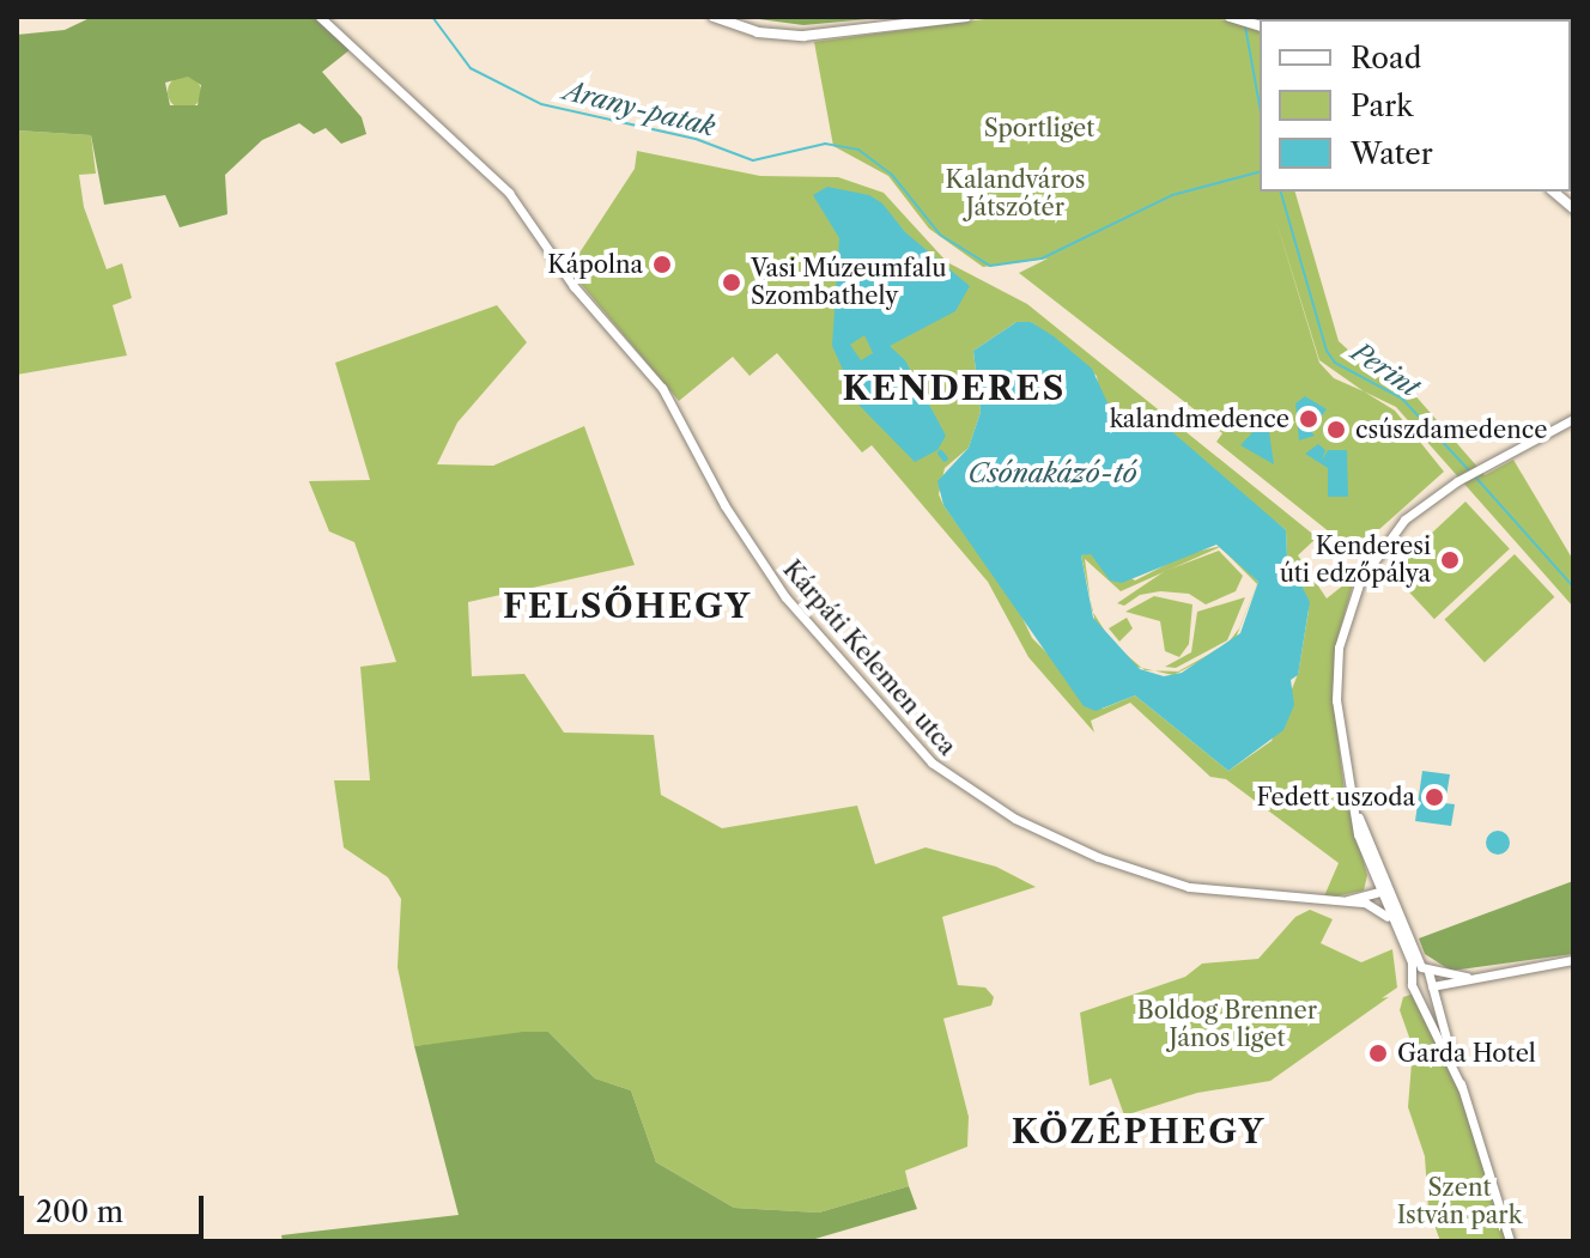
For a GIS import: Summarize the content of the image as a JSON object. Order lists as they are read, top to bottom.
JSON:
{
  "streets": {
    "street": ["Kárpáti Kelemen utca"]
  },
  "districts": ["KENDERES", "FELSŐHEGY", "KÖZÉPHEGY"],
  "water": ["Arany-patak", "Perint", "Csónakázó-tó"],
  "parks": [
    "Sportliget",
    "Kalandváros Játszótér",
    "Boldog Brenner János liget",
    "Szent István park"
  ],
  "places": [
    "Kápolna",
    "Vasi Múzeumfalu Szombathely",
    "kalandmedence",
    "csúszdamedence",
    "Kenderesi úti edzőpálya",
    "Fedett uszoda",
    "Garda Hotel"
  ],
  "legend": ["Road", "Park", "Water"],
  "scale_bar": "200 m"
}
